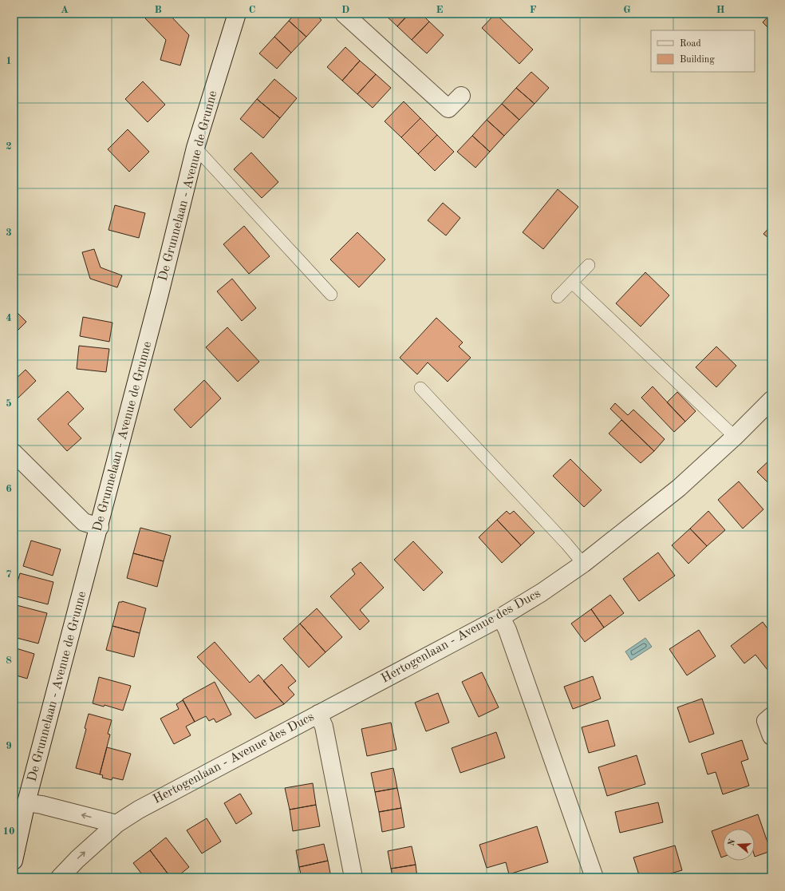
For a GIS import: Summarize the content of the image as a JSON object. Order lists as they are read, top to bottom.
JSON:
{
  "streets": {
    "street": ["De Grunnelaan - Avenue de Grunne", "Hertogenlaan - Avenue des Ducs"]
  },
  "legend": ["Road", "Building"],
  "north": "left",
  "grid": {
    "columns": [
      "A",
      "B",
      "C",
      "D",
      "E",
      "F",
      "G",
      "H"
    ],
    "rows": [
      "1",
      "2",
      "3",
      "4",
      "5",
      "6",
      "7",
      "8",
      "9",
      "10"
    ]
  }
}
